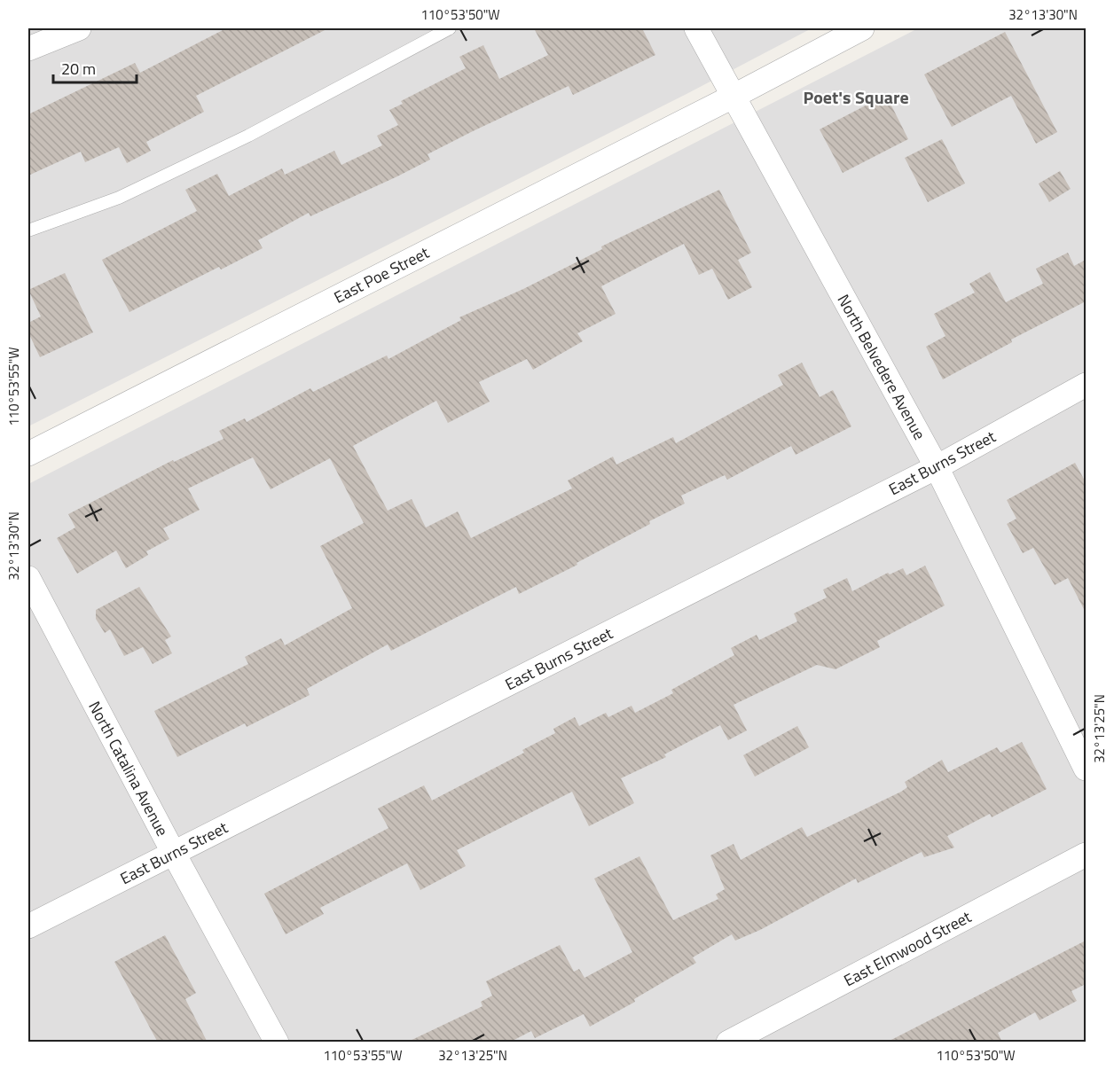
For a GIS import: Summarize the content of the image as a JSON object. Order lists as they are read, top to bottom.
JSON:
{
  "streets": {
    "street": [
      "East Poe Street",
      "North Belvedere Avenue",
      "East Burns Street",
      "North Catalina Avenue",
      "East Elmwood Street"
    ]
  },
  "crossings": [
    ["East Poe Street", "North Belvedere Avenue"],
    ["North Belvedere Avenue", "East Burns Street"],
    ["East Burns Street", "North Catalina Avenue"]
  ],
  "districts": ["Poet's Square"],
  "scale_bar": "20 m",
  "coordinates": [
    "110°53'50\"W",
    "32°13'30\"N",
    "110°53'55\"W",
    "32°13'25\"N"
  ]
}
